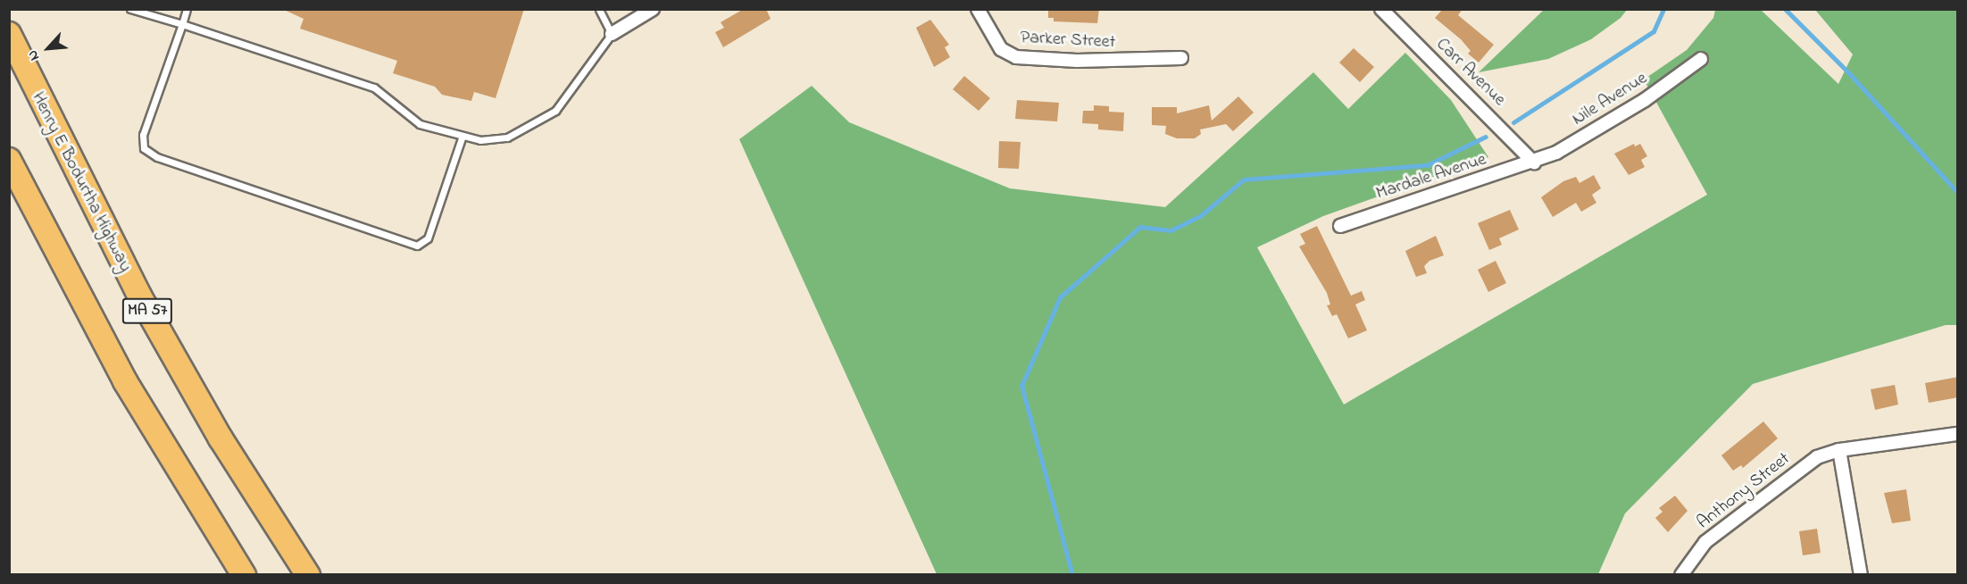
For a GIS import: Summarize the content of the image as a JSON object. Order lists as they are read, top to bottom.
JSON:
{
  "streets": {
    "highway": ["Henry E Bodurtha Highway", "MA 57"],
    "street": [
      "Parker Street",
      "Carr Avenue",
      "Nile Avenue",
      "Mardale Avenue",
      "Anthony Street"
    ]
  },
  "crossings": [
    ["Carr Avenue", "Nile Avenue"],
    ["Carr Avenue", "Mardale Avenue"],
    ["Nile Avenue", "Mardale Avenue"]
  ],
  "north": "bottom left"
}
